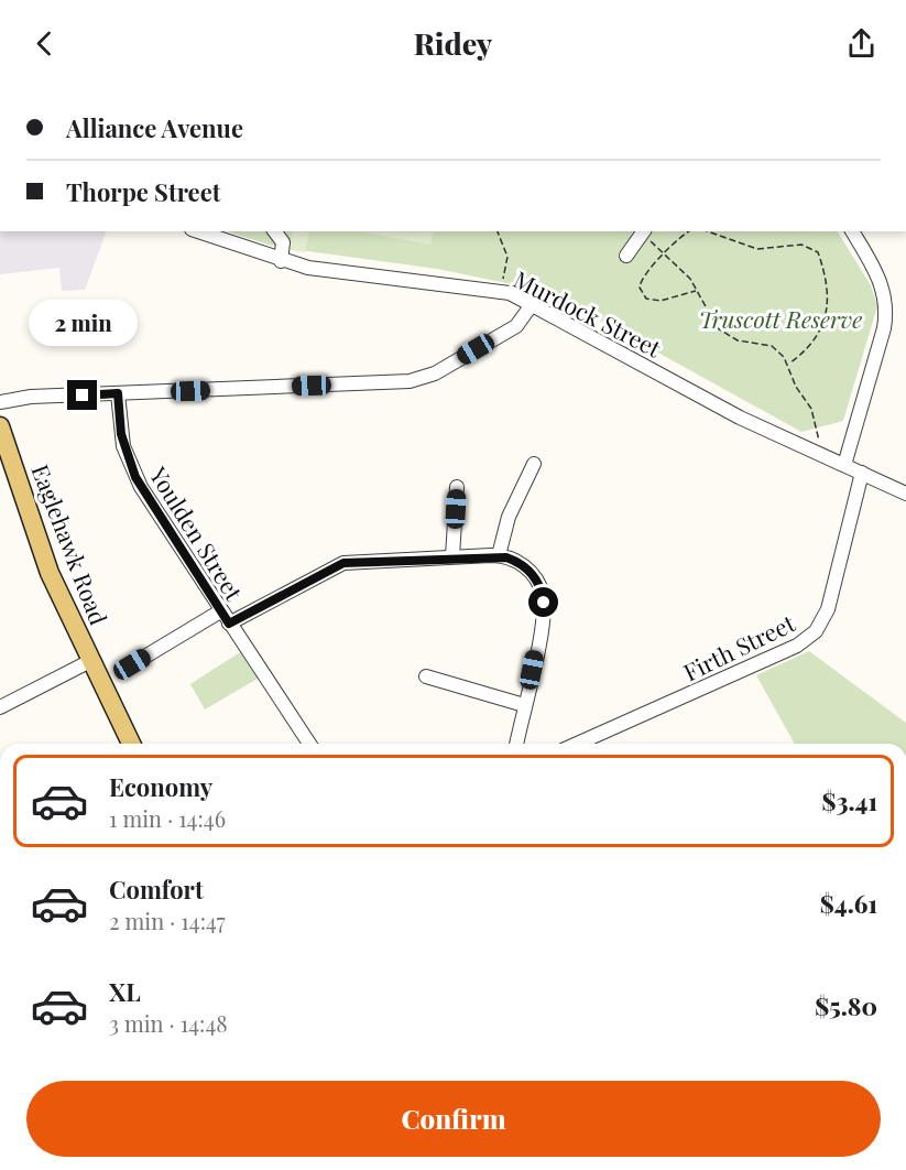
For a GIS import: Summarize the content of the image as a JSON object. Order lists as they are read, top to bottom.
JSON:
{
  "streets": {
    "main road": ["Eaglehawk Road"],
    "street": ["Murdock Street", "Youlden Street", "Firth Street"]
  },
  "crossings": [
    ["Murdock Street", "Firth Street"]
  ],
  "parks": ["Truscott Reserve"],
  "page": {
    "header": "Ridey",
    "banner": ["Alliance Avenue", "Thorpe Street"],
    "bubble": "2 min",
    "list": [
      {
        "name": "Economy",
        "note": "1 min · 14:46",
        "value": "$3.41"
      },
      {
        "name": "Comfort",
        "note": "2 min · 14:47",
        "value": "$4.61"
      },
      {
        "name": "XL",
        "note": "3 min · 14:48",
        "value": "$5.80"
      }
    ],
    "buttons": "Confirm"
  }
}
